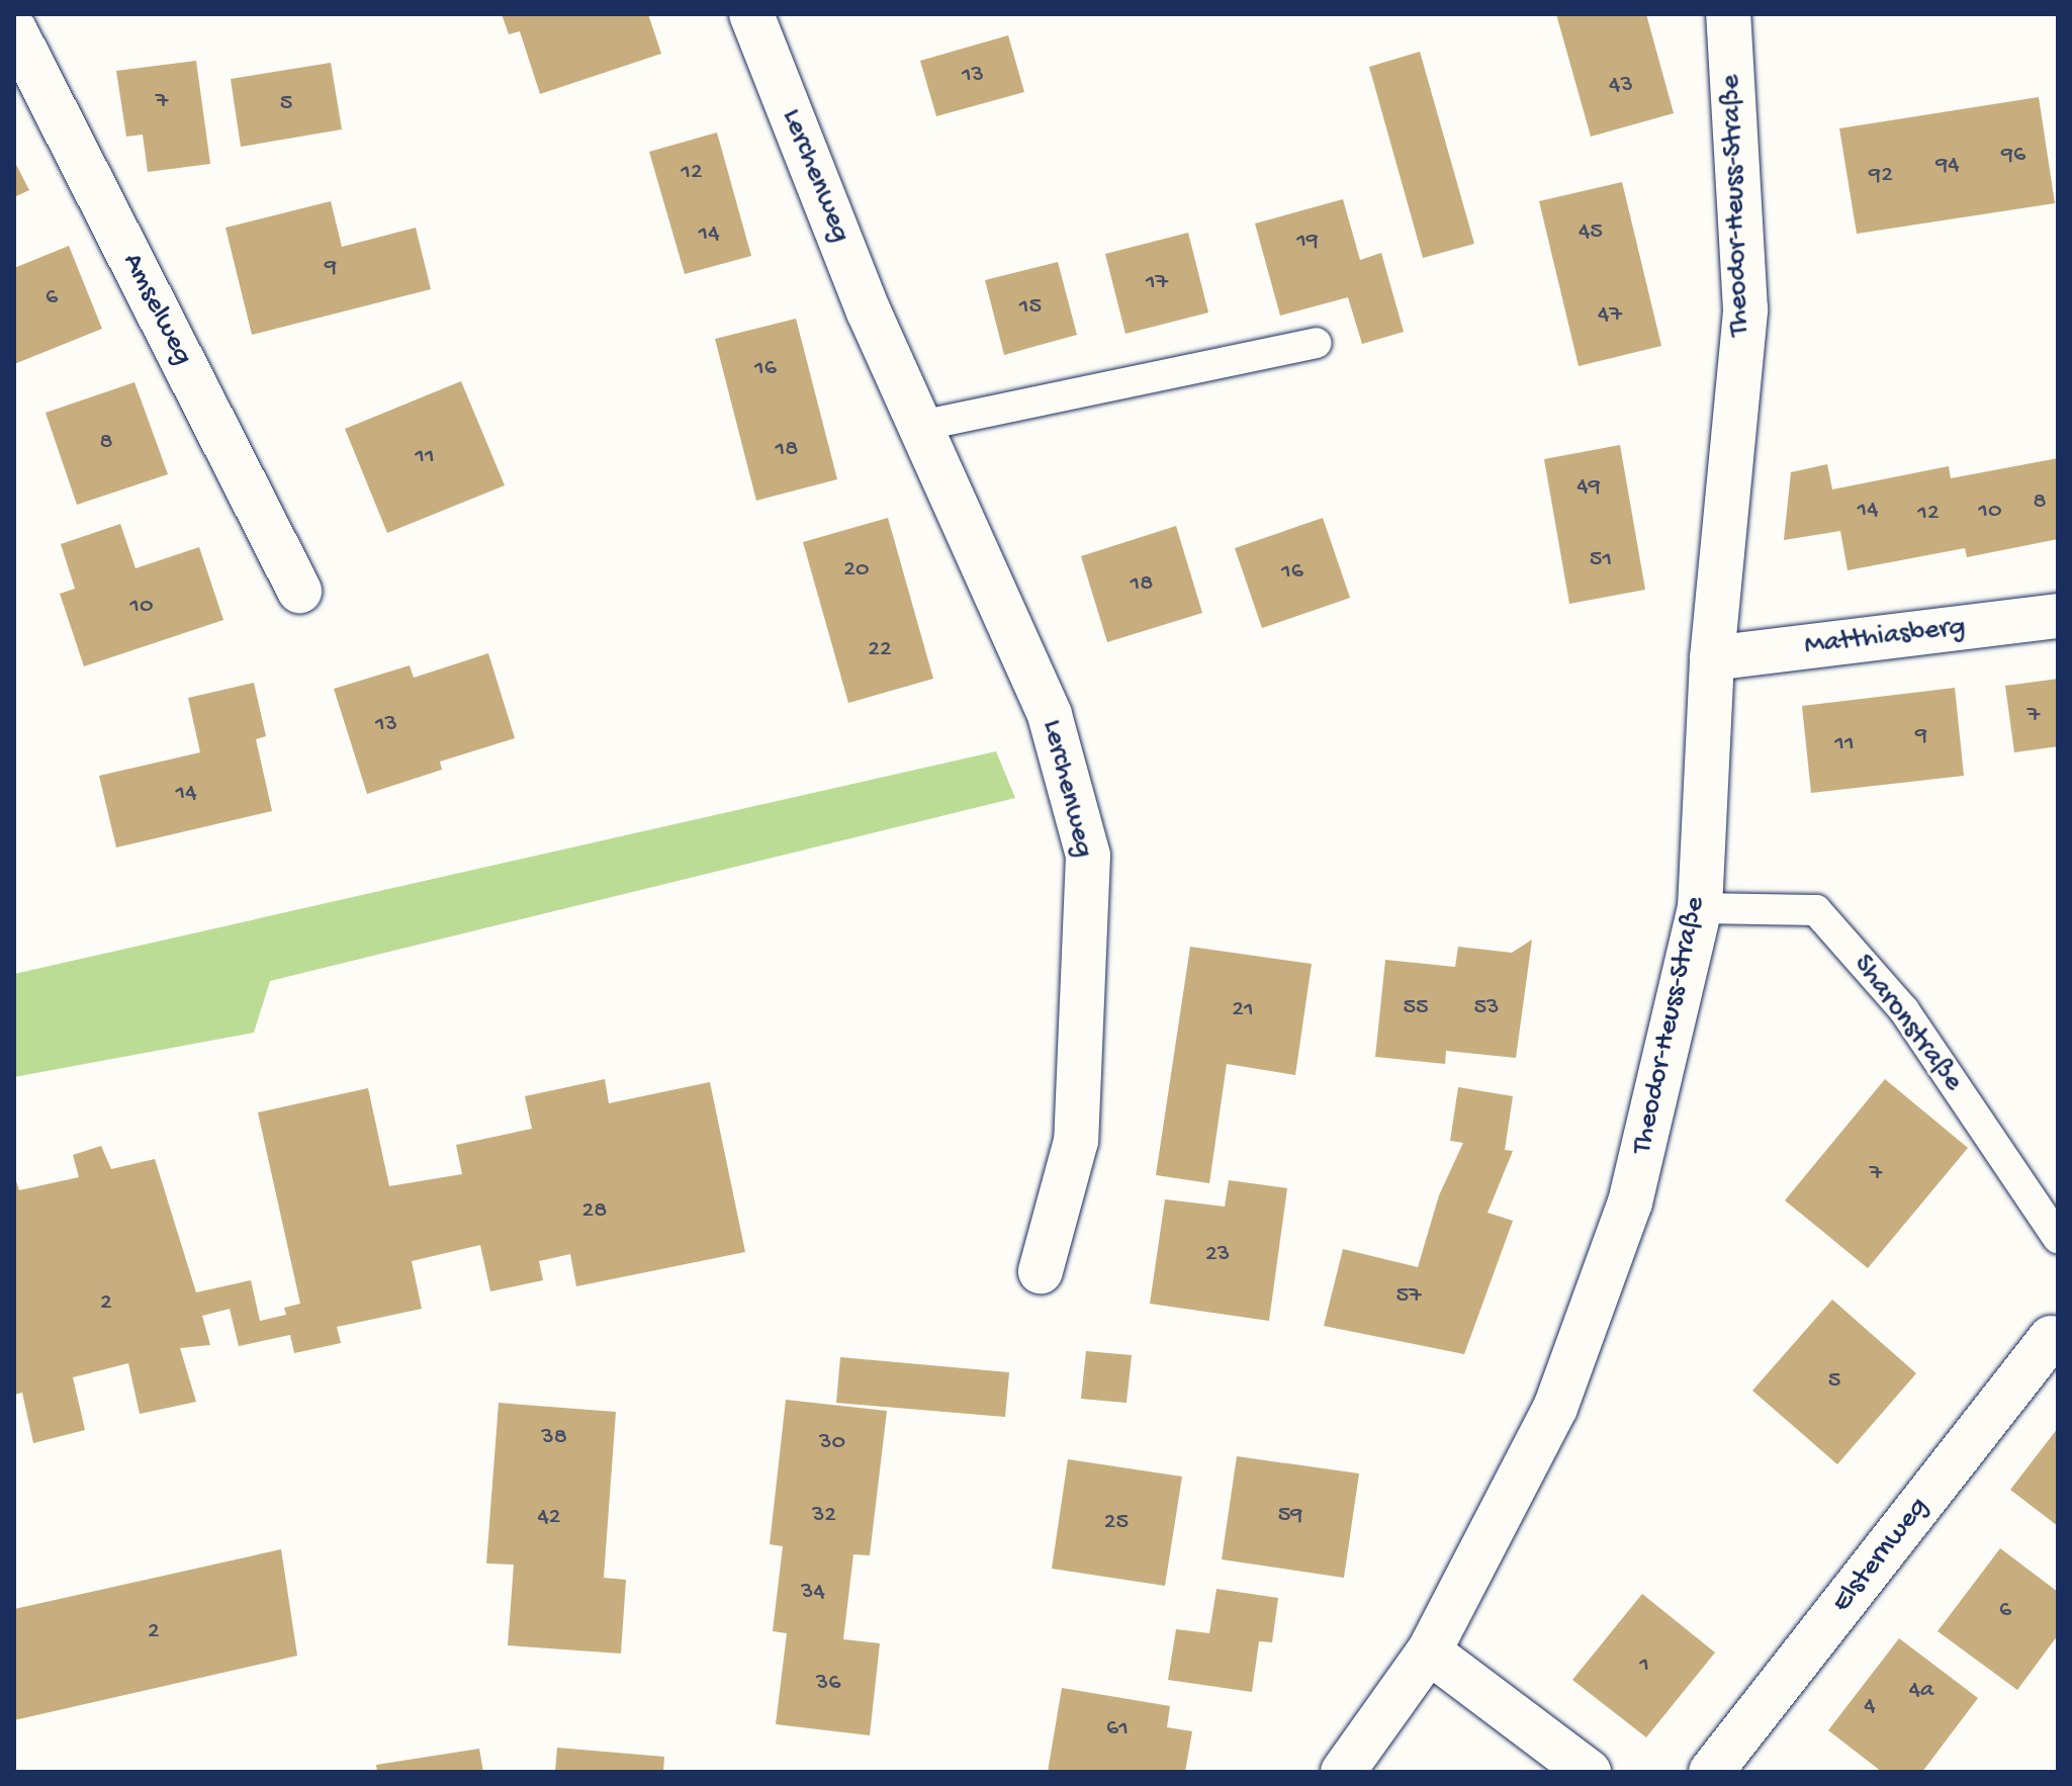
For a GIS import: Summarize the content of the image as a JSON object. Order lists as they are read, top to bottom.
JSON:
{
  "streets": {
    "street": [
      "Lerchenweg",
      "Theodor-Heuss-Straße",
      "Amselweg",
      "Matthiasberg",
      "Elsternweg"
    ],
    "lane": ["Sharonstraße"]
  },
  "crossings": [
    ["Theodor-Heuss-Straße", "Matthiasberg"],
    ["Theodor-Heuss-Straße", "Sharonstraße"]
  ],
  "house_numbers": [
    "13",
    "43",
    "7",
    "5",
    "96",
    "94",
    "12",
    "92",
    "45",
    "14",
    "19",
    "9",
    "17",
    "6",
    "15",
    "47",
    "16",
    "8",
    "18",
    "11",
    "49",
    "8",
    "14",
    "10",
    "12",
    "51",
    "20",
    "16",
    "18",
    "10",
    "22",
    "7",
    "13",
    "9",
    "11",
    "14",
    "55",
    "53",
    "21",
    "7",
    "28",
    "23",
    "57",
    "2",
    "5",
    "38",
    "30",
    "32",
    "59",
    "42",
    "25",
    "34",
    "6",
    "2",
    "1",
    "36",
    "4a",
    "4",
    "61"
  ]
}
